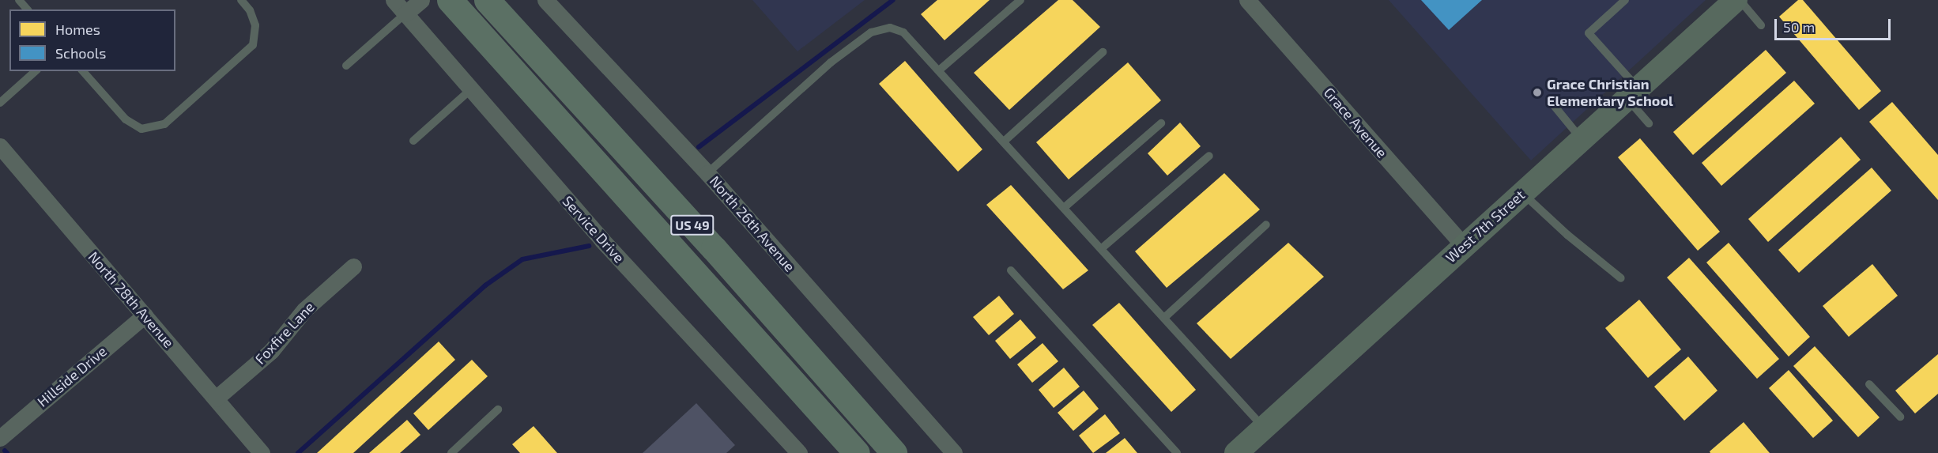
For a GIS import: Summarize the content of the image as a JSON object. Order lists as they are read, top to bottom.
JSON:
{
  "streets": {
    "main road": ["US 49", "West 7th Street"],
    "street": [
      "Grace Avenue",
      "North 26th Avenue",
      "Service Drive",
      "North 28th Avenue",
      "Foxfire Lane",
      "Hillside Drive"
    ]
  },
  "crossings": [
    ["Grace Avenue", "West 7th Street"],
    ["North 28th Avenue", "Foxfire Lane"],
    ["North 28th Avenue", "Hillside Drive"]
  ],
  "places": ["Grace Christian Elementary School"],
  "legend": ["Homes", "Schools"],
  "scale_bar": "50 m"
}
